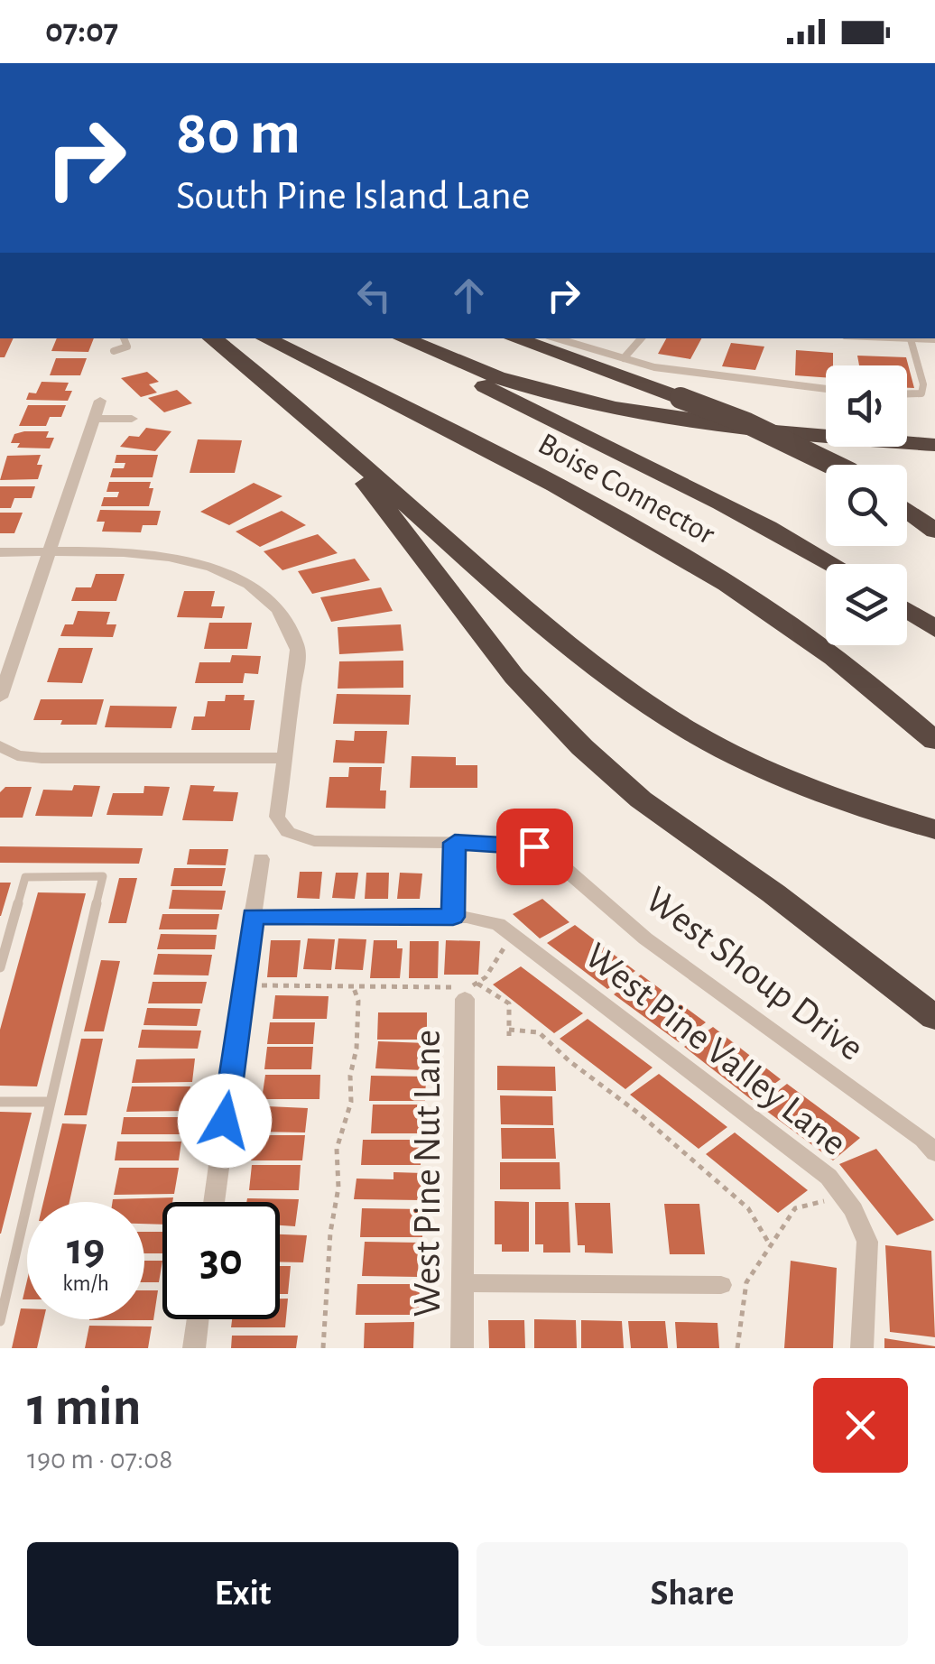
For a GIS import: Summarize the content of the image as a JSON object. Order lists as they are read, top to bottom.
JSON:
{
  "streets": {
    "highway": ["Boise Connector"],
    "street": ["West Shoup Drive", "West Pine Valley Lane", "West Pine Nut Lane"]
  },
  "page": {
    "status": "07:07",
    "turn": ["80 m", "South Pine Island Lane"],
    "speed": "19 km/h",
    "limit": "30",
    "heading": ["1 min", "190 m · 07:08"],
    "buttons": ["Exit", "Share"]
  }
}
